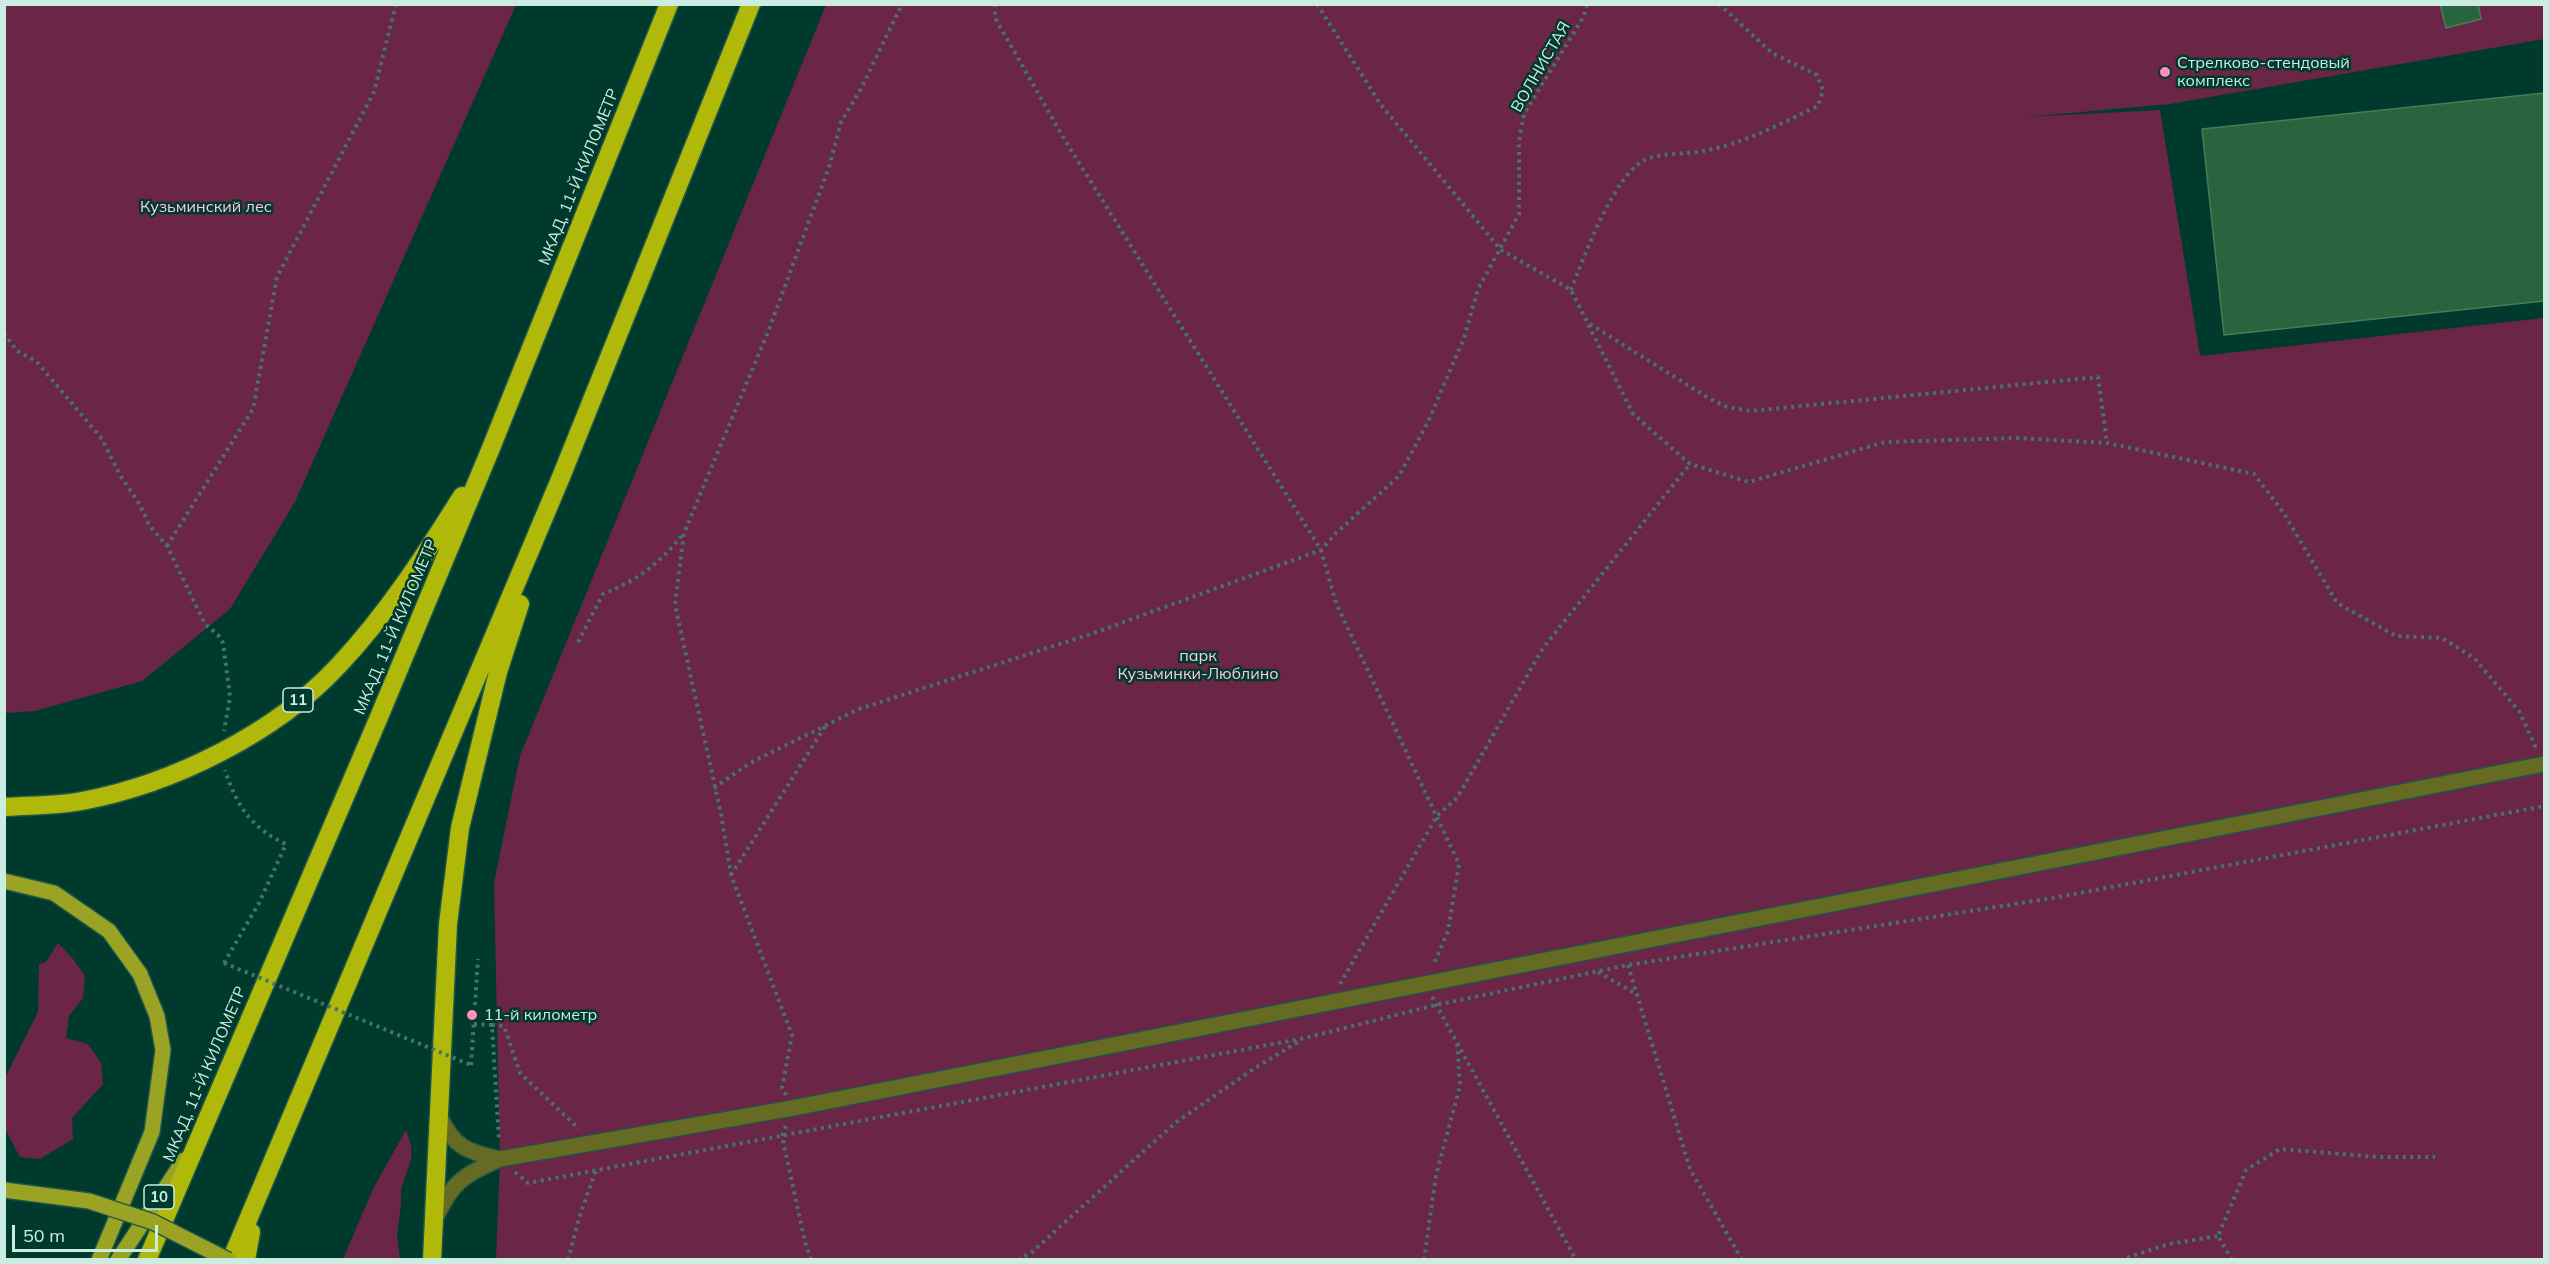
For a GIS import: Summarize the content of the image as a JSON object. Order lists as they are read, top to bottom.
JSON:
{
  "streets": {
    "highway": ["МКАД, 11-Й КИЛОМЕТР", "11"],
    "main road": ["10"],
    "path": ["ВОЛНИСТАЯ"]
  },
  "crossings": [
    ["МКАД, 11-Й КИЛОМЕТР", "11"],
    ["МКАД, 11-Й КИЛОМЕТР", "10"]
  ],
  "parks": ["Кузьминский лес", "парк Кузьминки-Люблино"],
  "places": ["Стрелково-стендовый комплекс", "11-й километр"],
  "scale_bar": "50 m"
}
